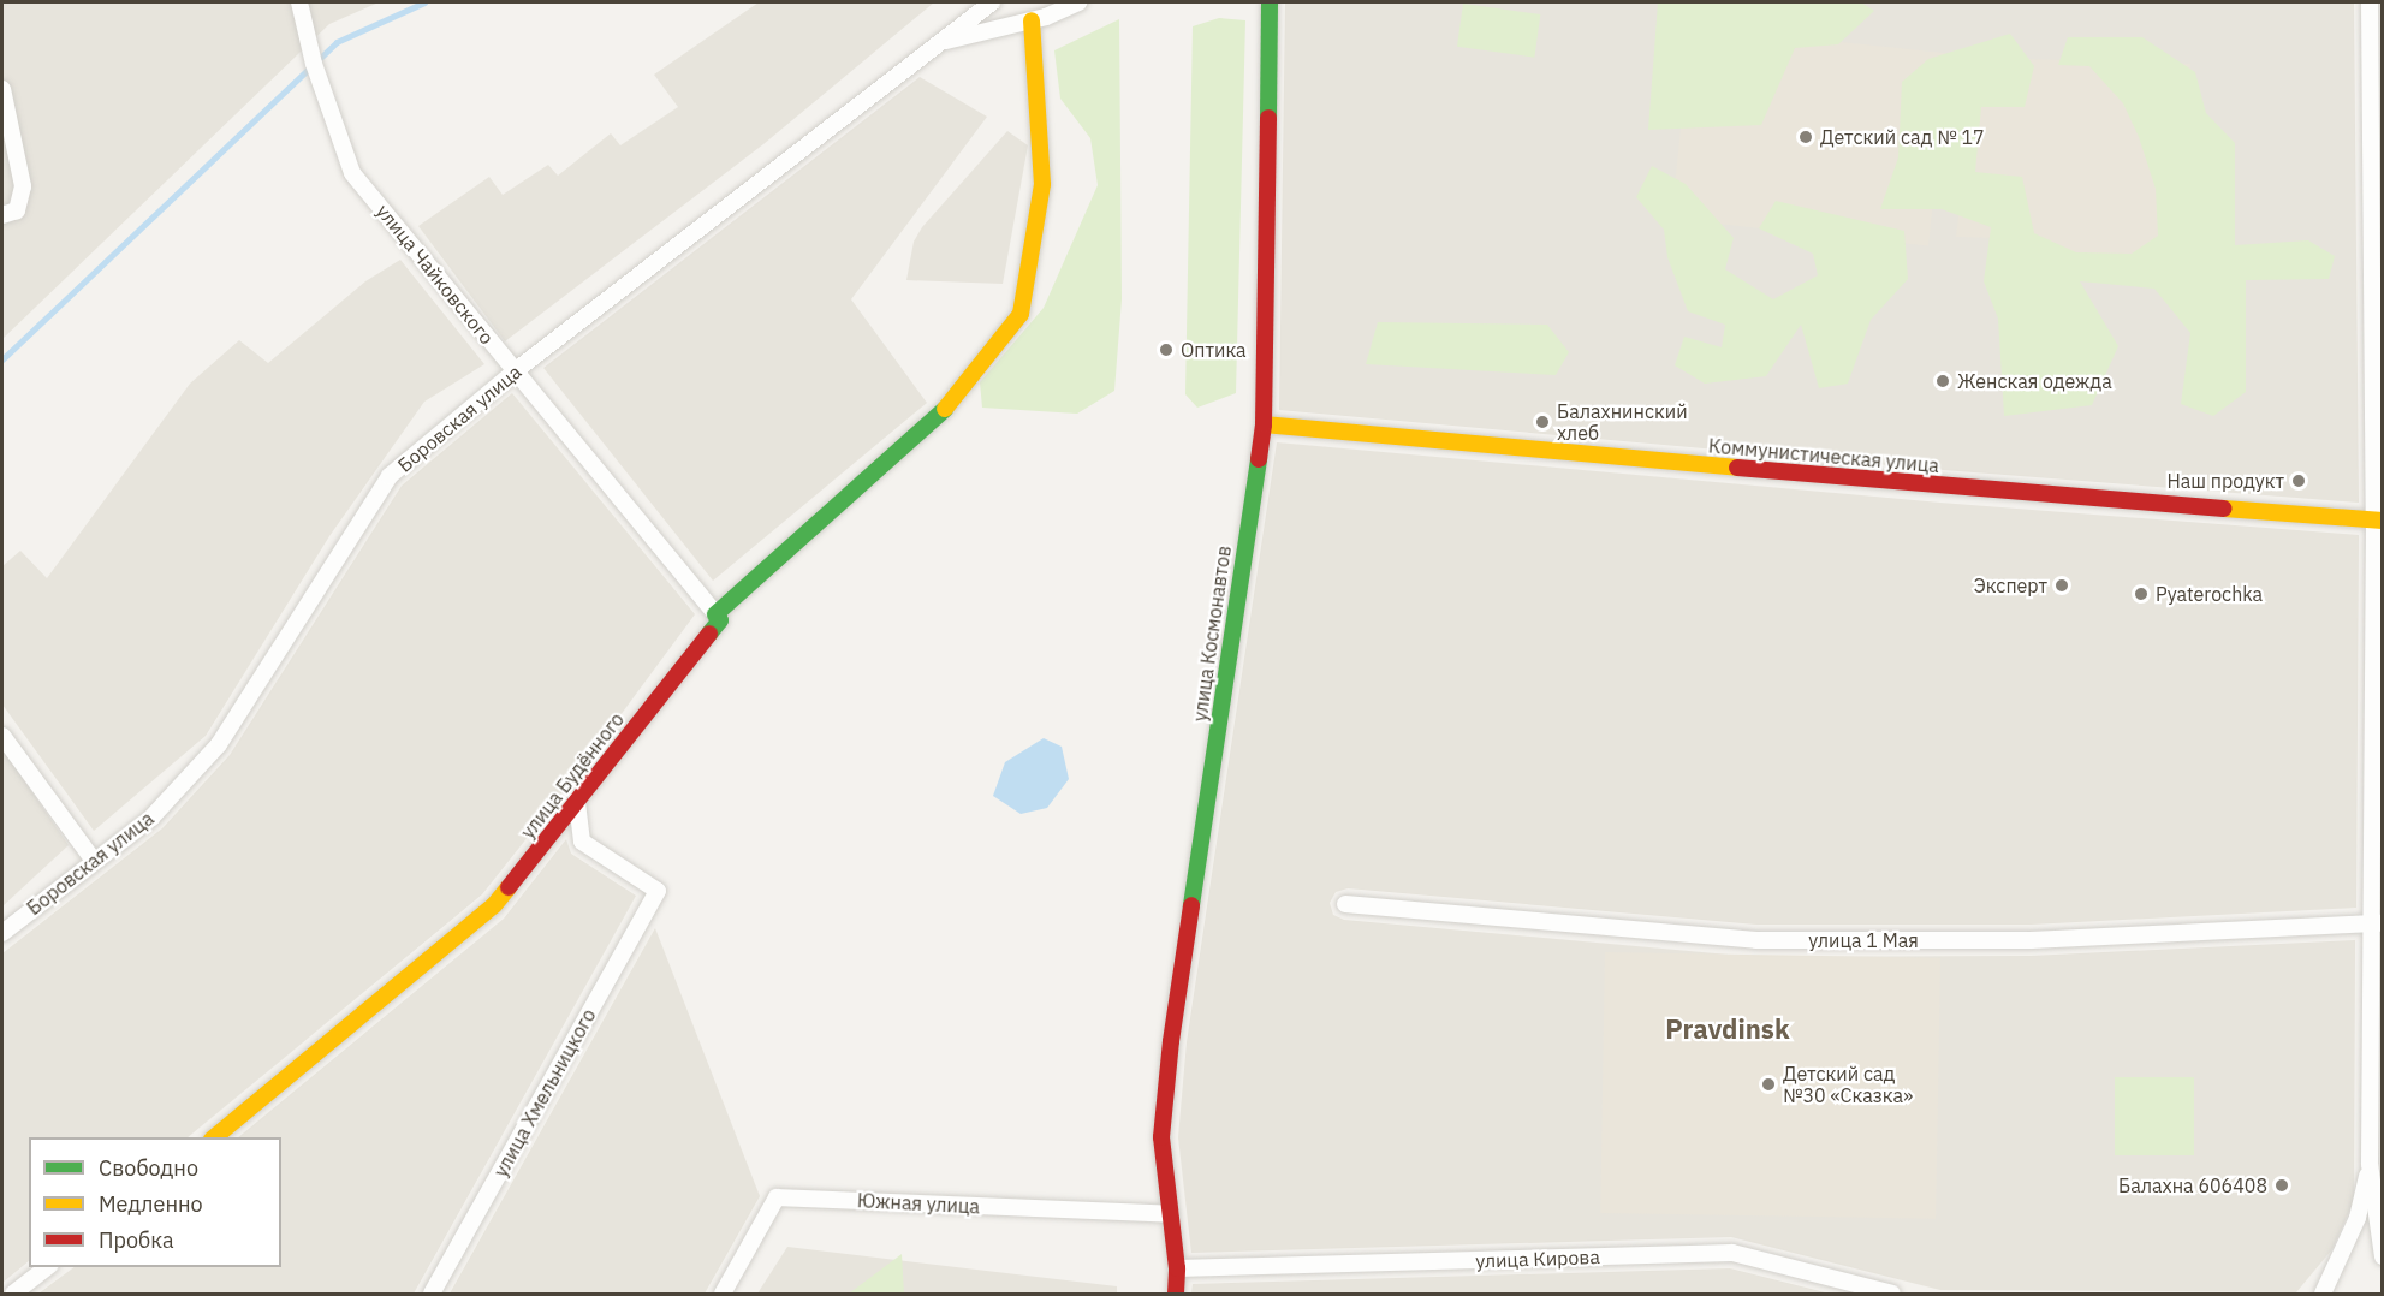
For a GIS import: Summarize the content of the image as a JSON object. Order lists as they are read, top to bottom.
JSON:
{
  "streets": {
    "street": [
      "улица Чайковского",
      "Боровская улица",
      "Коммунистическая улица",
      "улица Космонавтов",
      "улица Будённого",
      "улица 1 Мая",
      "улица Хмельницкого",
      "Южная улица",
      "улица Кирова"
    ]
  },
  "crossings": [
    ["улица Чайковского", "Боровская улица"],
    ["улица Чайковского", "улица Будённого"],
    ["Боровская улица", "улица Будённого"],
    ["Коммунистическая улица", "улица Космонавтов"],
    ["улица Космонавтов", "Южная улица"],
    ["улица Космонавтов", "улица Кирова"],
    ["улица Будённого", "улица Хмельницкого"]
  ],
  "districts": ["Pravdinsk"],
  "places": [
    "Детский сад № 17",
    "Оптика",
    "Женская одежда",
    "Балахнинский хлеб",
    "Наш продукт",
    "Эксперт",
    "Pyaterochka",
    "Детский сад №30 «Сказка»",
    "Балахна 606408"
  ],
  "legend": ["Свободно", "Медленно", "Пробка"]
}
